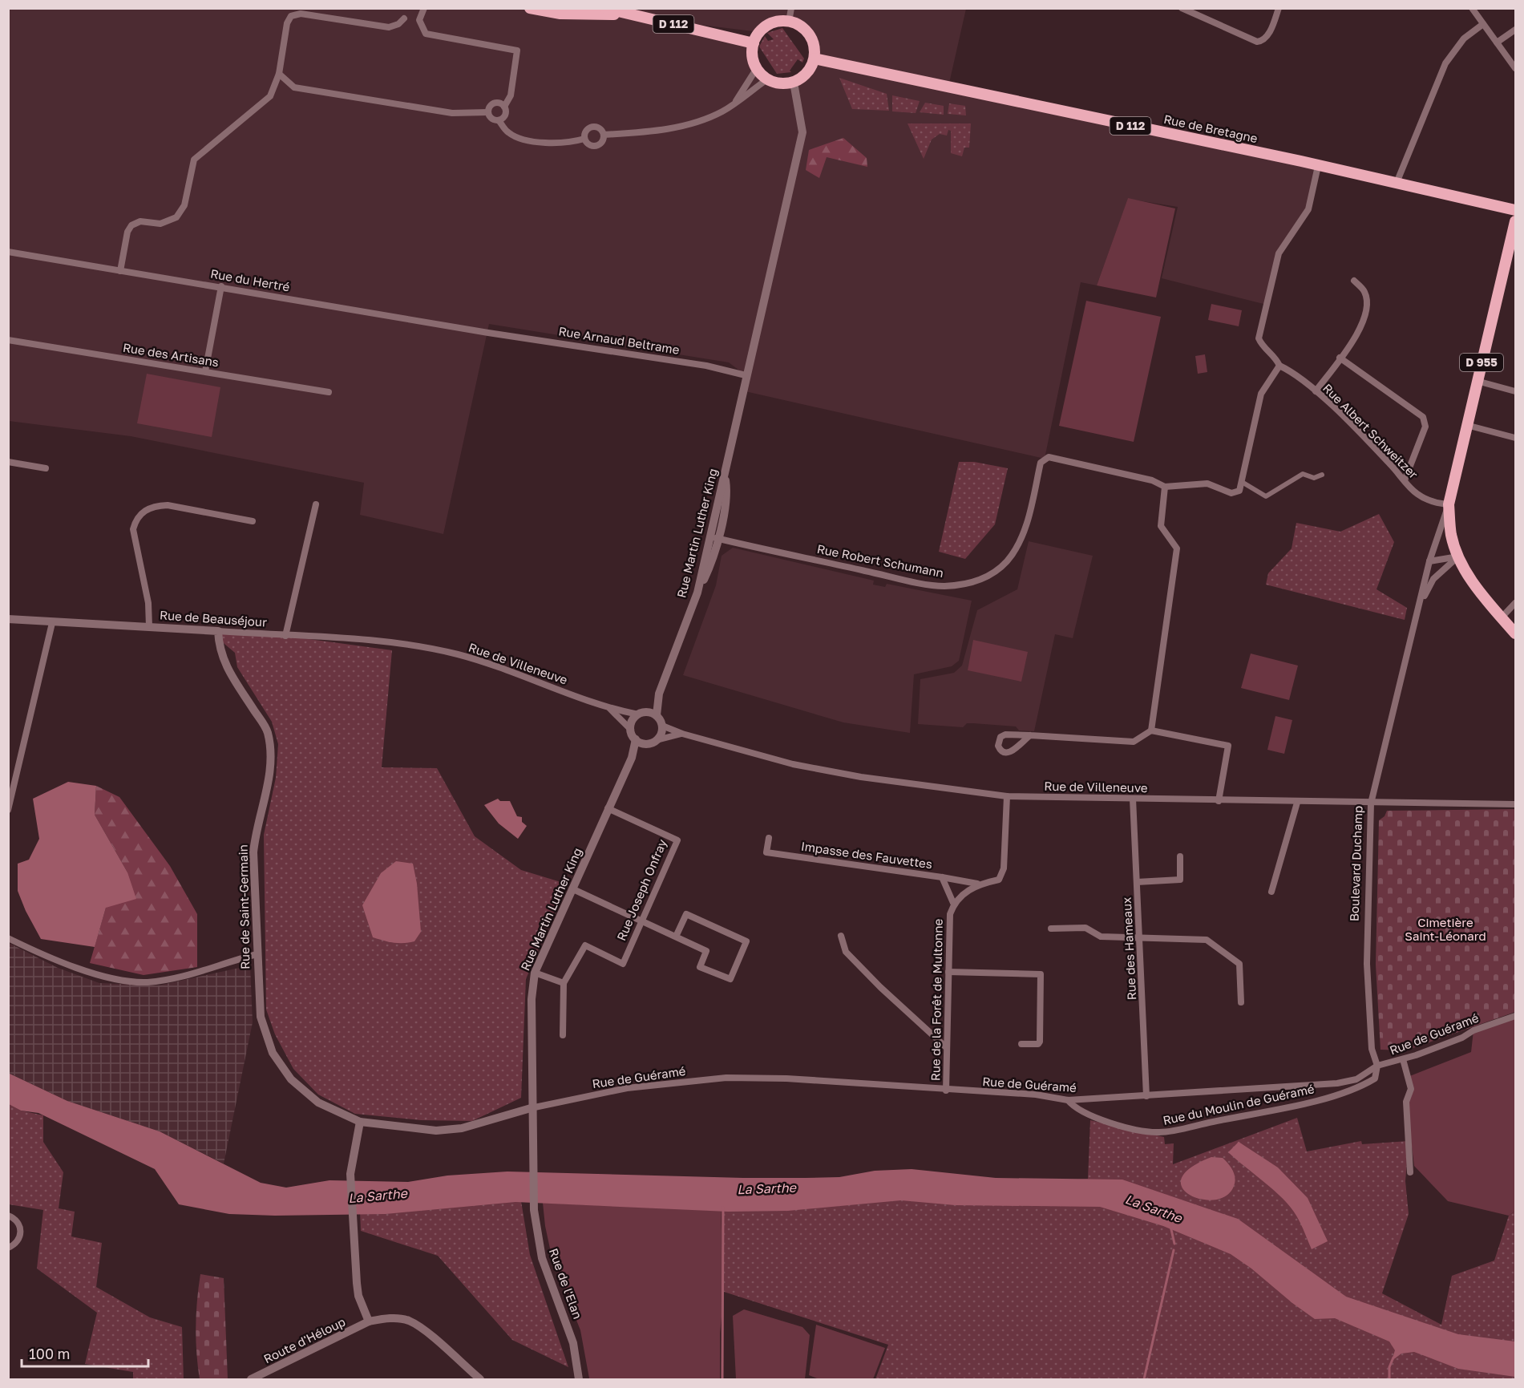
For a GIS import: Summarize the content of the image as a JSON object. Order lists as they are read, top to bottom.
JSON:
{
  "streets": {
    "main road": [
      "D 112",
      "Rue de Bretagne",
      "D 955",
      "Boulevard Duchamp"
    ],
    "street": [
      "Rue du Hertré",
      "Rue Arnaud Beltrame",
      "Rue des Artisans",
      "Rue Albert Schweitzer",
      "Rue Martin Luther King",
      "Rue Robert Schumann",
      "Rue de Beauséjour",
      "Rue de Villeneuve",
      "Impasse des Fauvettes",
      "Rue Joseph Onfray",
      "Rue de Saint-Germain",
      "Rue des Hameaux",
      "Rue de la Forêt de Multonne",
      "Rue de Guéramé",
      "Rue du Moulin de Guéramé",
      "Rue de l'Elan",
      "Route d'Héloup"
    ]
  },
  "crossings": [
    ["D 112", "Rue de Bretagne"],
    ["D 112", "Rue Martin Luther King"],
    ["Rue de Bretagne", "Rue Albert Schweitzer"],
    ["Rue de Bretagne", "Rue Martin Luther King"],
    ["Rue du Hertré", "Rue Arnaud Beltrame"],
    ["Rue Arnaud Beltrame", "Rue Martin Luther King"],
    ["D 955", "Boulevard Duchamp"],
    ["Rue Albert Schweitzer", "Boulevard Duchamp"],
    ["Rue Martin Luther King", "Rue Robert Schumann"],
    ["Rue Martin Luther King", "Rue de Villeneuve"],
    ["Rue Martin Luther King", "Rue Joseph Onfray"],
    ["Rue Martin Luther King", "Rue de Saint-Germain"],
    ["Rue Martin Luther King", "Rue de Guéramé"],
    ["Rue Martin Luther King", "Rue de l'Elan"],
    ["Rue de Beauséjour", "Rue de Villeneuve"],
    ["Rue de Beauséjour", "Rue de Saint-Germain"],
    ["Rue de Villeneuve", "Boulevard Duchamp"],
    ["Rue de Villeneuve", "Rue des Hameaux"],
    ["Rue de Villeneuve", "Rue de la Forêt de Multonne"],
    ["Impasse des Fauvettes", "Rue de la Forêt de Multonne"],
    ["Boulevard Duchamp", "Rue de Guéramé"],
    ["Boulevard Duchamp", "Rue du Moulin de Guéramé"],
    ["Rue de Saint-Germain", "Rue de Guéramé"],
    ["Rue de Saint-Germain", "Rue de l'Elan"],
    ["Rue des Hameaux", "Rue de Guéramé"],
    ["Rue de la Forêt de Multonne", "Rue de Guéramé"],
    ["Rue de Guéramé", "Rue du Moulin de Guéramé"],
    ["Rue de Guéramé", "Rue de l'Elan"]
  ],
  "water": ["La Sarthe"],
  "parks": ["Cimetière Saint-Léonard"],
  "scale_bar": "100 m"
}
